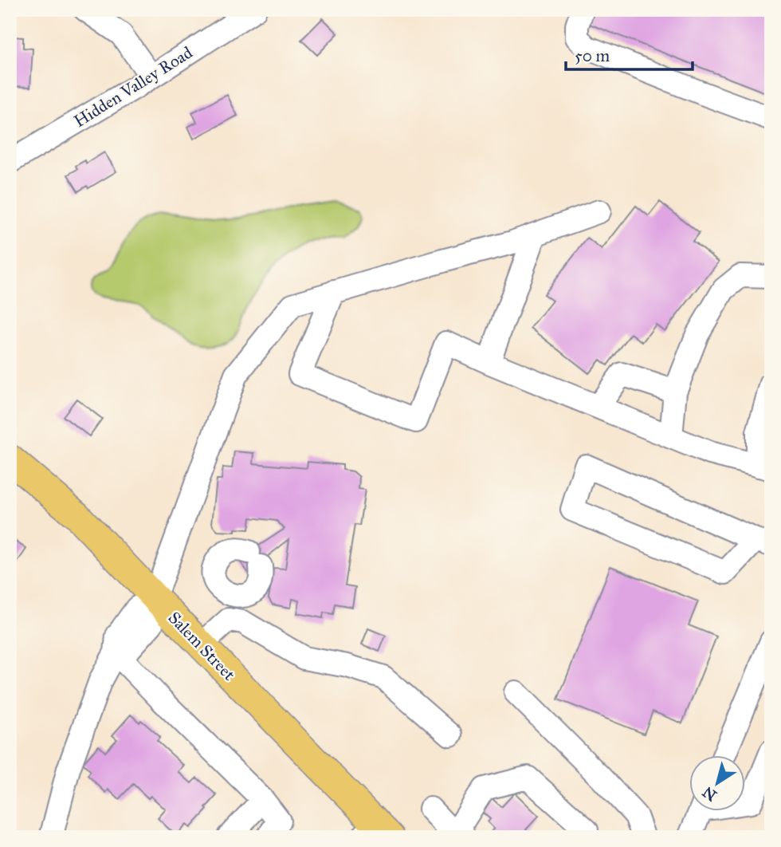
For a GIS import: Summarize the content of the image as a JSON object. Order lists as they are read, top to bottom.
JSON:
{
  "streets": {
    "main road": ["Salem Street"],
    "street": ["Hidden Valley Road"]
  },
  "scale_bar": "50 m",
  "north": "bottom left"
}
